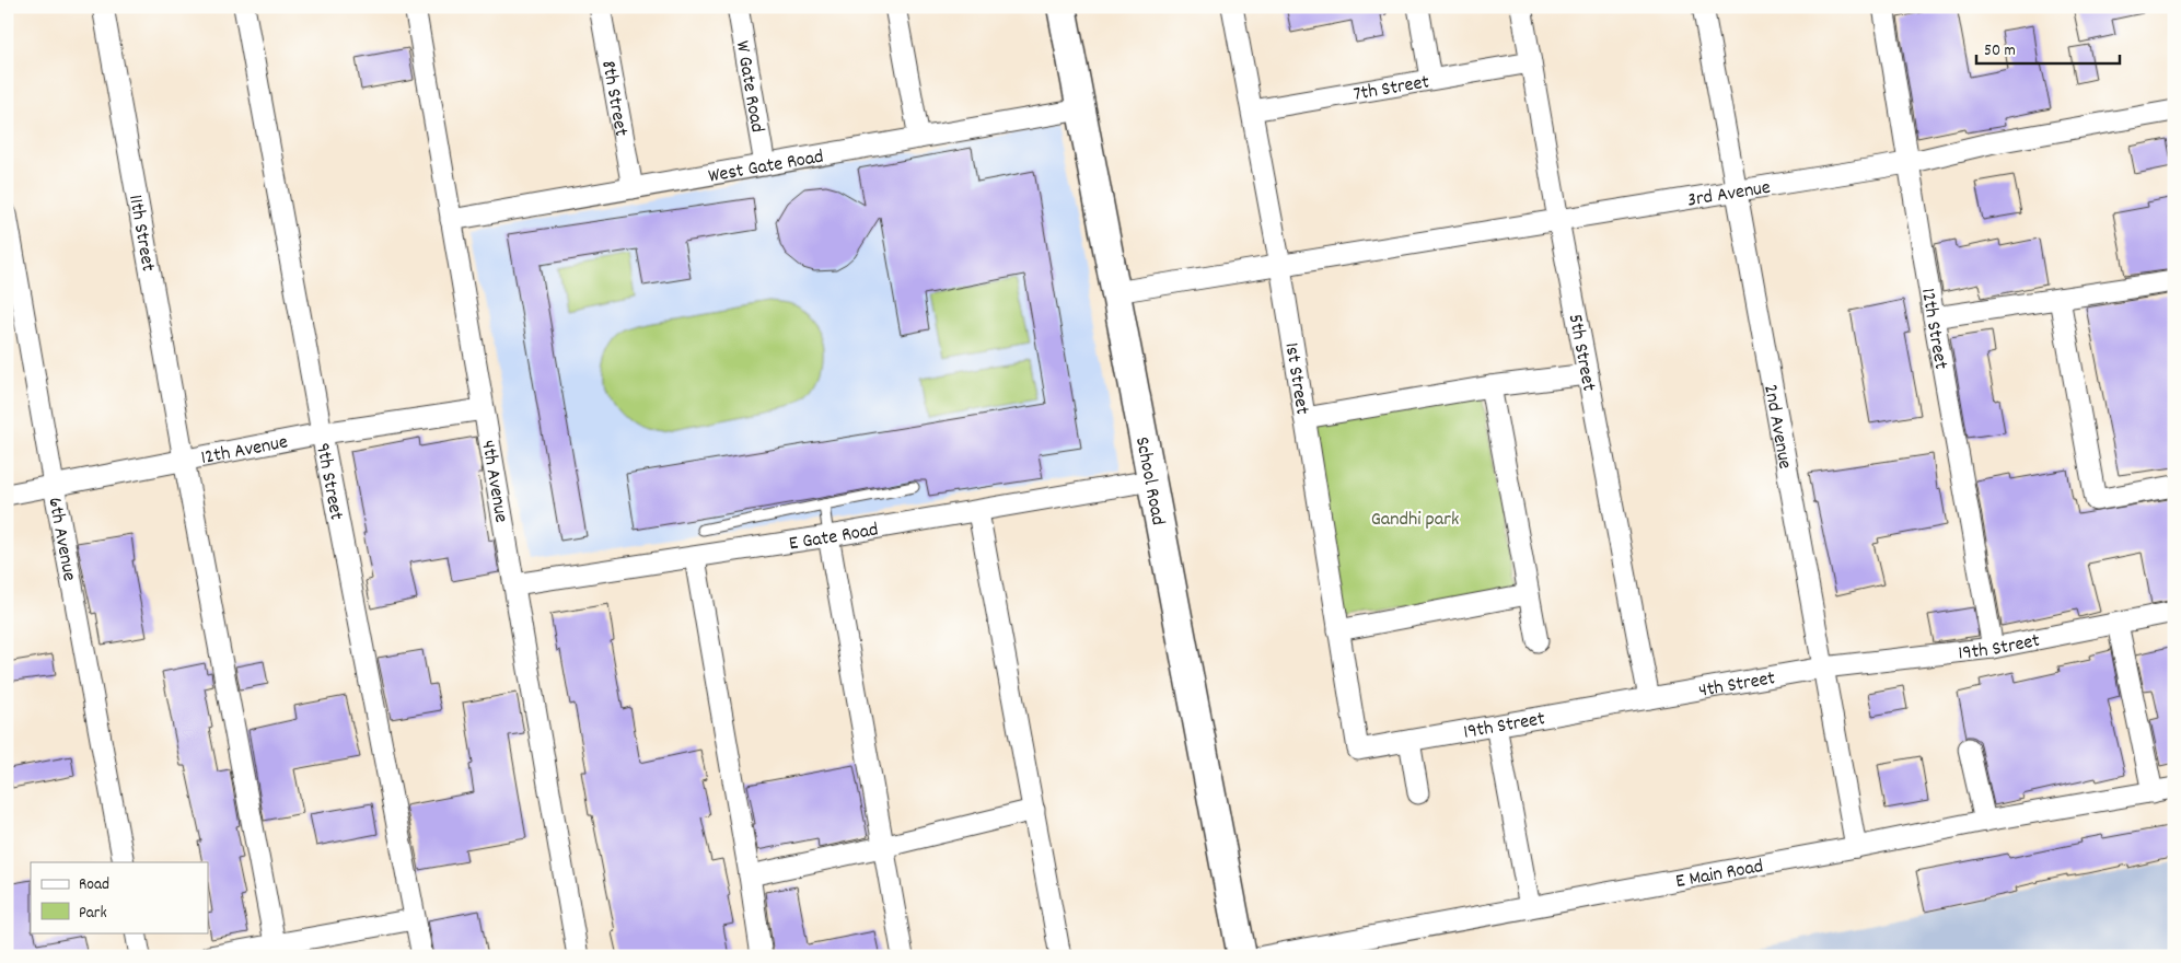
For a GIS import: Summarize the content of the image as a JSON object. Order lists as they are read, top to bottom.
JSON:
{
  "streets": {
    "street": [
      "W Gate Road",
      "7th Street",
      "8th Street",
      "West Gate Road",
      "3rd Avenue",
      "11th Street",
      "12th Street",
      "5th Street",
      "1st Street",
      "2nd Avenue",
      "12th Avenue",
      "9th Street",
      "4th Avenue",
      "School Road",
      "E Gate Road",
      "6th Avenue",
      "19th Street",
      "4th Street",
      "E Main Road"
    ]
  },
  "crossings": [
    ["W Gate Road", "West Gate Road"],
    ["7th Street", "5th Street"],
    ["7th Street", "1st Street"],
    ["8th Street", "West Gate Road"],
    ["West Gate Road", "4th Avenue"],
    ["West Gate Road", "School Road"],
    ["3rd Avenue", "12th Street"],
    ["3rd Avenue", "5th Street"],
    ["3rd Avenue", "1st Street"],
    ["3rd Avenue", "2nd Avenue"],
    ["3rd Avenue", "School Road"],
    ["11th Street", "12th Avenue"],
    ["12th Street", "19th Street"],
    ["5th Street", "19th Street"],
    ["5th Street", "4th Street"],
    ["1st Street", "19th Street"],
    ["2nd Avenue", "19th Street"],
    ["2nd Avenue", "4th Street"],
    ["2nd Avenue", "E Main Road"],
    ["12th Avenue", "9th Street"],
    ["12th Avenue", "4th Avenue"],
    ["12th Avenue", "6th Avenue"],
    ["4th Avenue", "E Gate Road"],
    ["School Road", "E Gate Road"],
    ["19th Street", "4th Street"]
  ],
  "parks": ["Gandhi park"],
  "legend": ["Road", "Park"],
  "scale_bar": "50 m"
}
